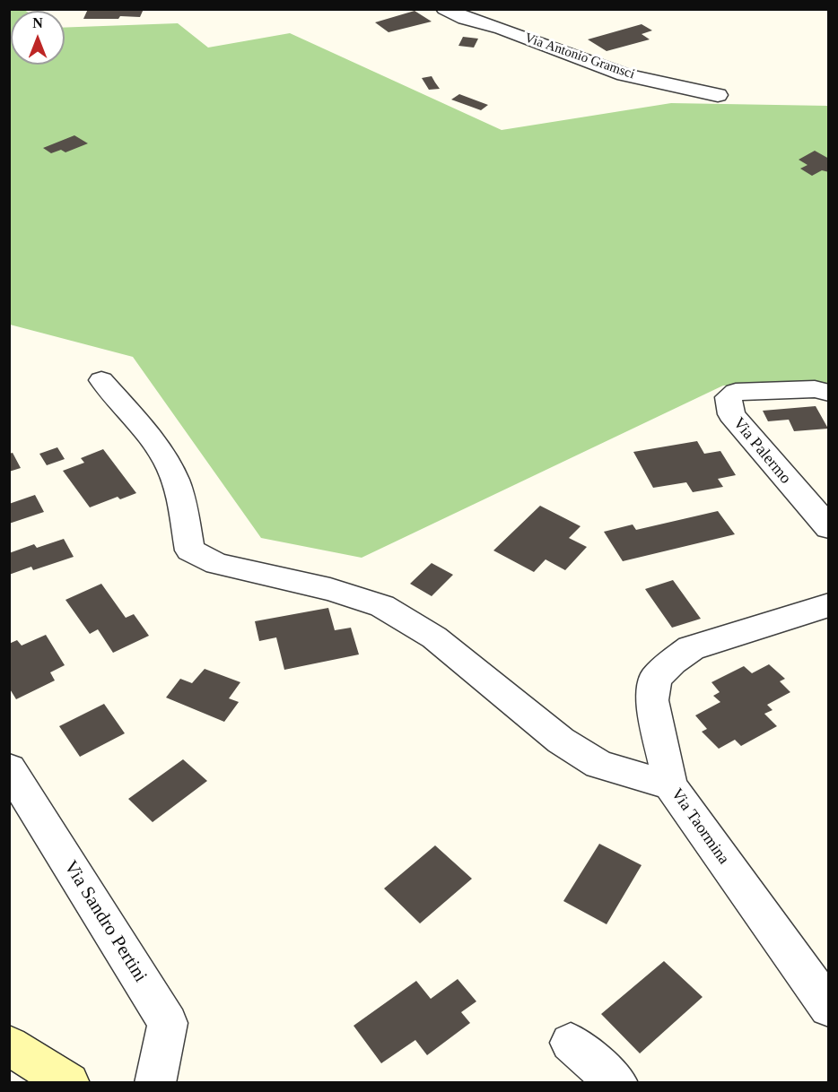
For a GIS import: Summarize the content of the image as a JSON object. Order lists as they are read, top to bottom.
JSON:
{
  "streets": {
    "street": [
      "Via Antonio Gramsci",
      "Via Palermo",
      "Via Taormina",
      "Via Sandro Pertini"
    ]
  },
  "north": "top"
}
